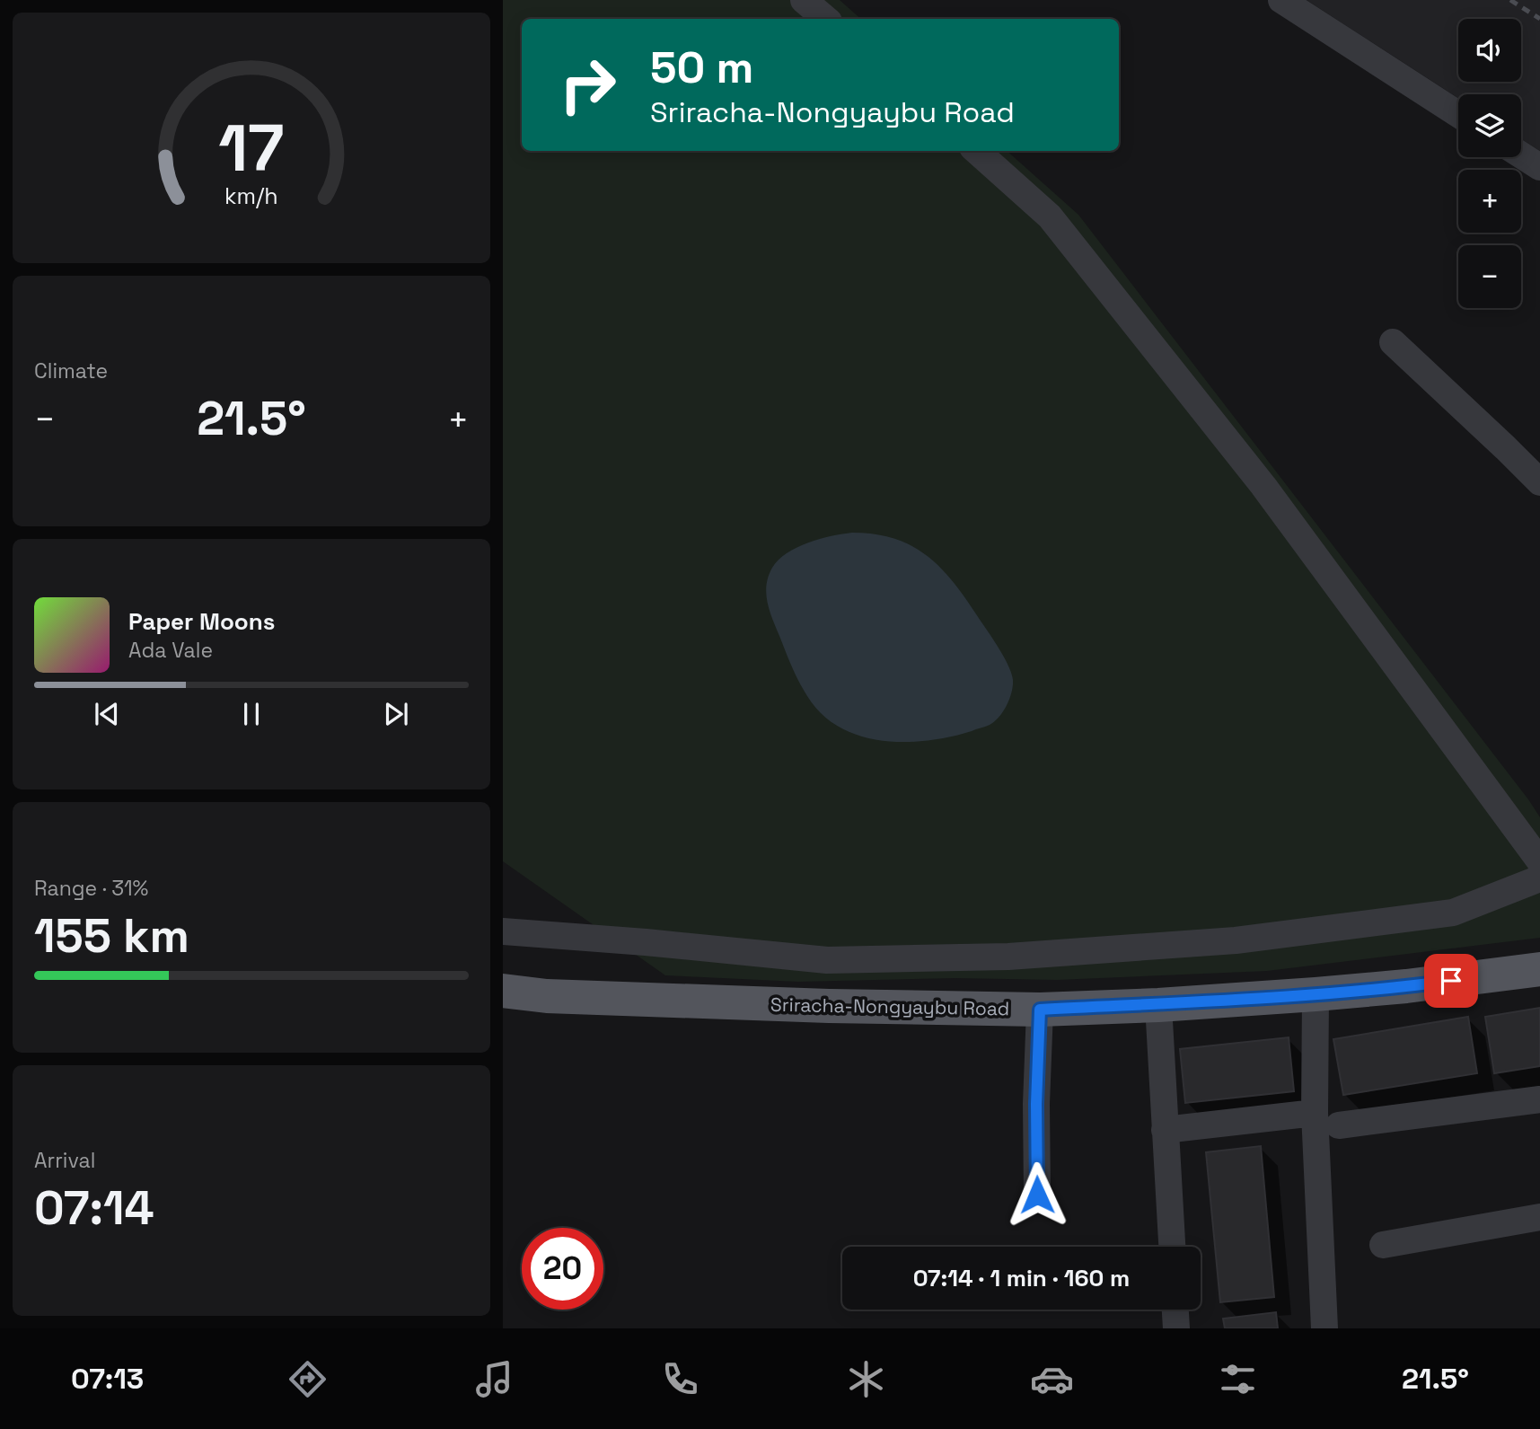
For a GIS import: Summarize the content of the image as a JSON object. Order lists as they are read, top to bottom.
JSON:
{
  "streets": {
    "main road": ["Sriracha-Nongyaybu Road"]
  },
  "page": {
    "map_buttons": ["+", "−"],
    "turn": ["50 m", "Sriracha-Nongyaybu Road"],
    "tile": [
      "Climate",
      ["Range · 31%", "155 km"],
      ["Arrival", "07:14"]
    ],
    "heat": ["−", "21.5°", "+"],
    "song": ["Paper Moons", "Ada Vale"],
    "limit": "20",
    "trip": "07:14 · 1 min · 160 m",
    "tabs": ["07:13", "21.5°"],
    "gauge": ["17", "km/h"]
  }
}
